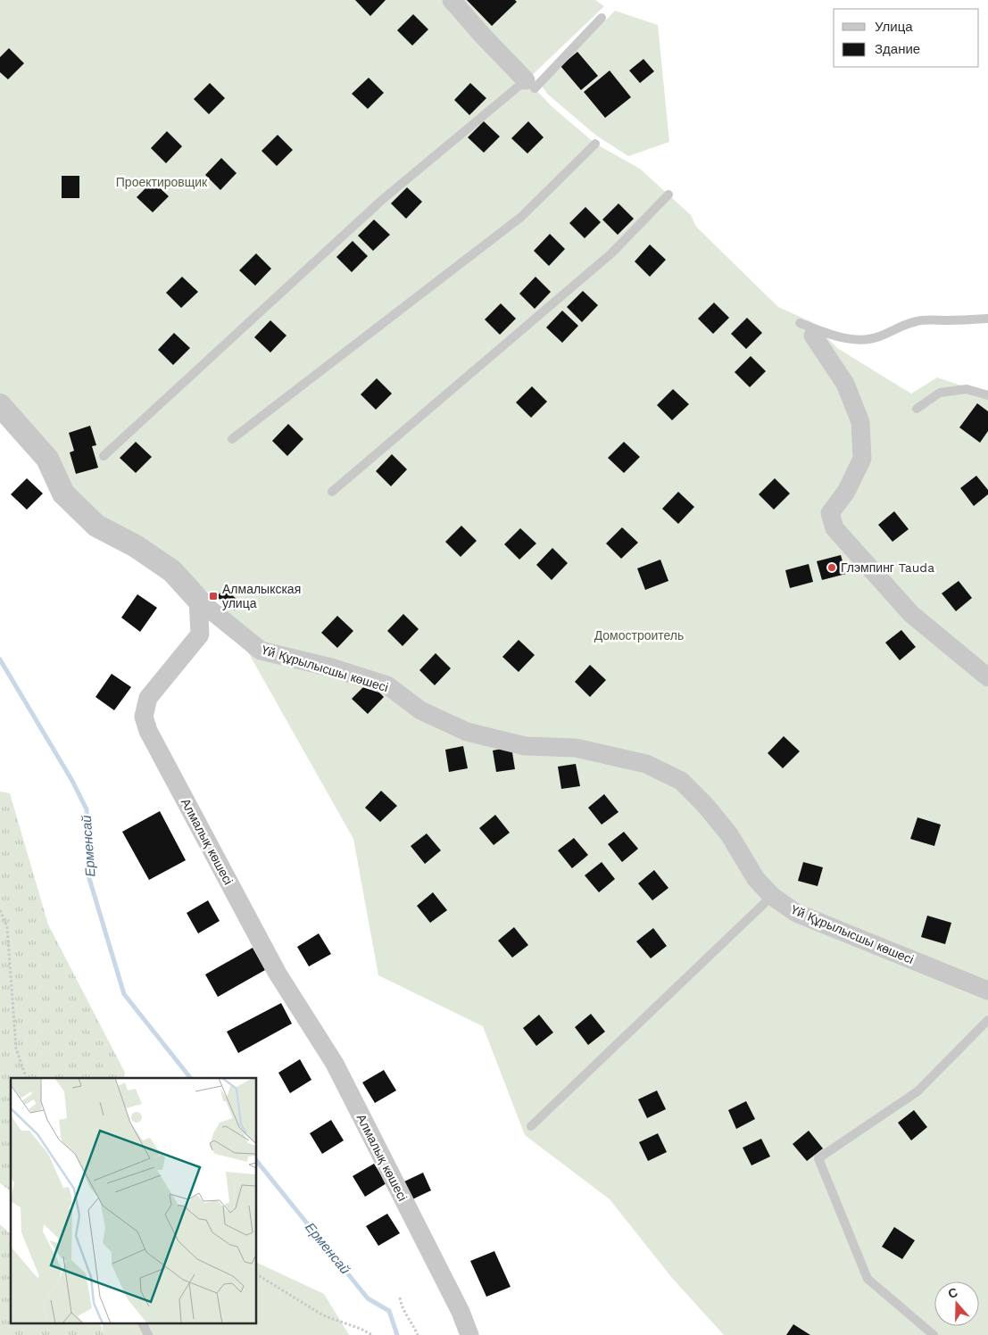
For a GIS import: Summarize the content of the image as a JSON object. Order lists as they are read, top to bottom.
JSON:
{
  "streets": {
    "street": ["Үй Құрылысшы көшесі", "Алмалық көшесі"]
  },
  "crossings": [
    ["Үй Құрылысшы көшесі", "Алмалық көшесі"]
  ],
  "water": ["Ерменсай"],
  "parks": ["Проектировщик", "Домостроитель"],
  "places": {
    "other": ["Глэмпинг Tauda"],
    "transit": ["Алмалыкская улица"]
  },
  "legend": ["Улица", "Здание"],
  "north": "top"
}
